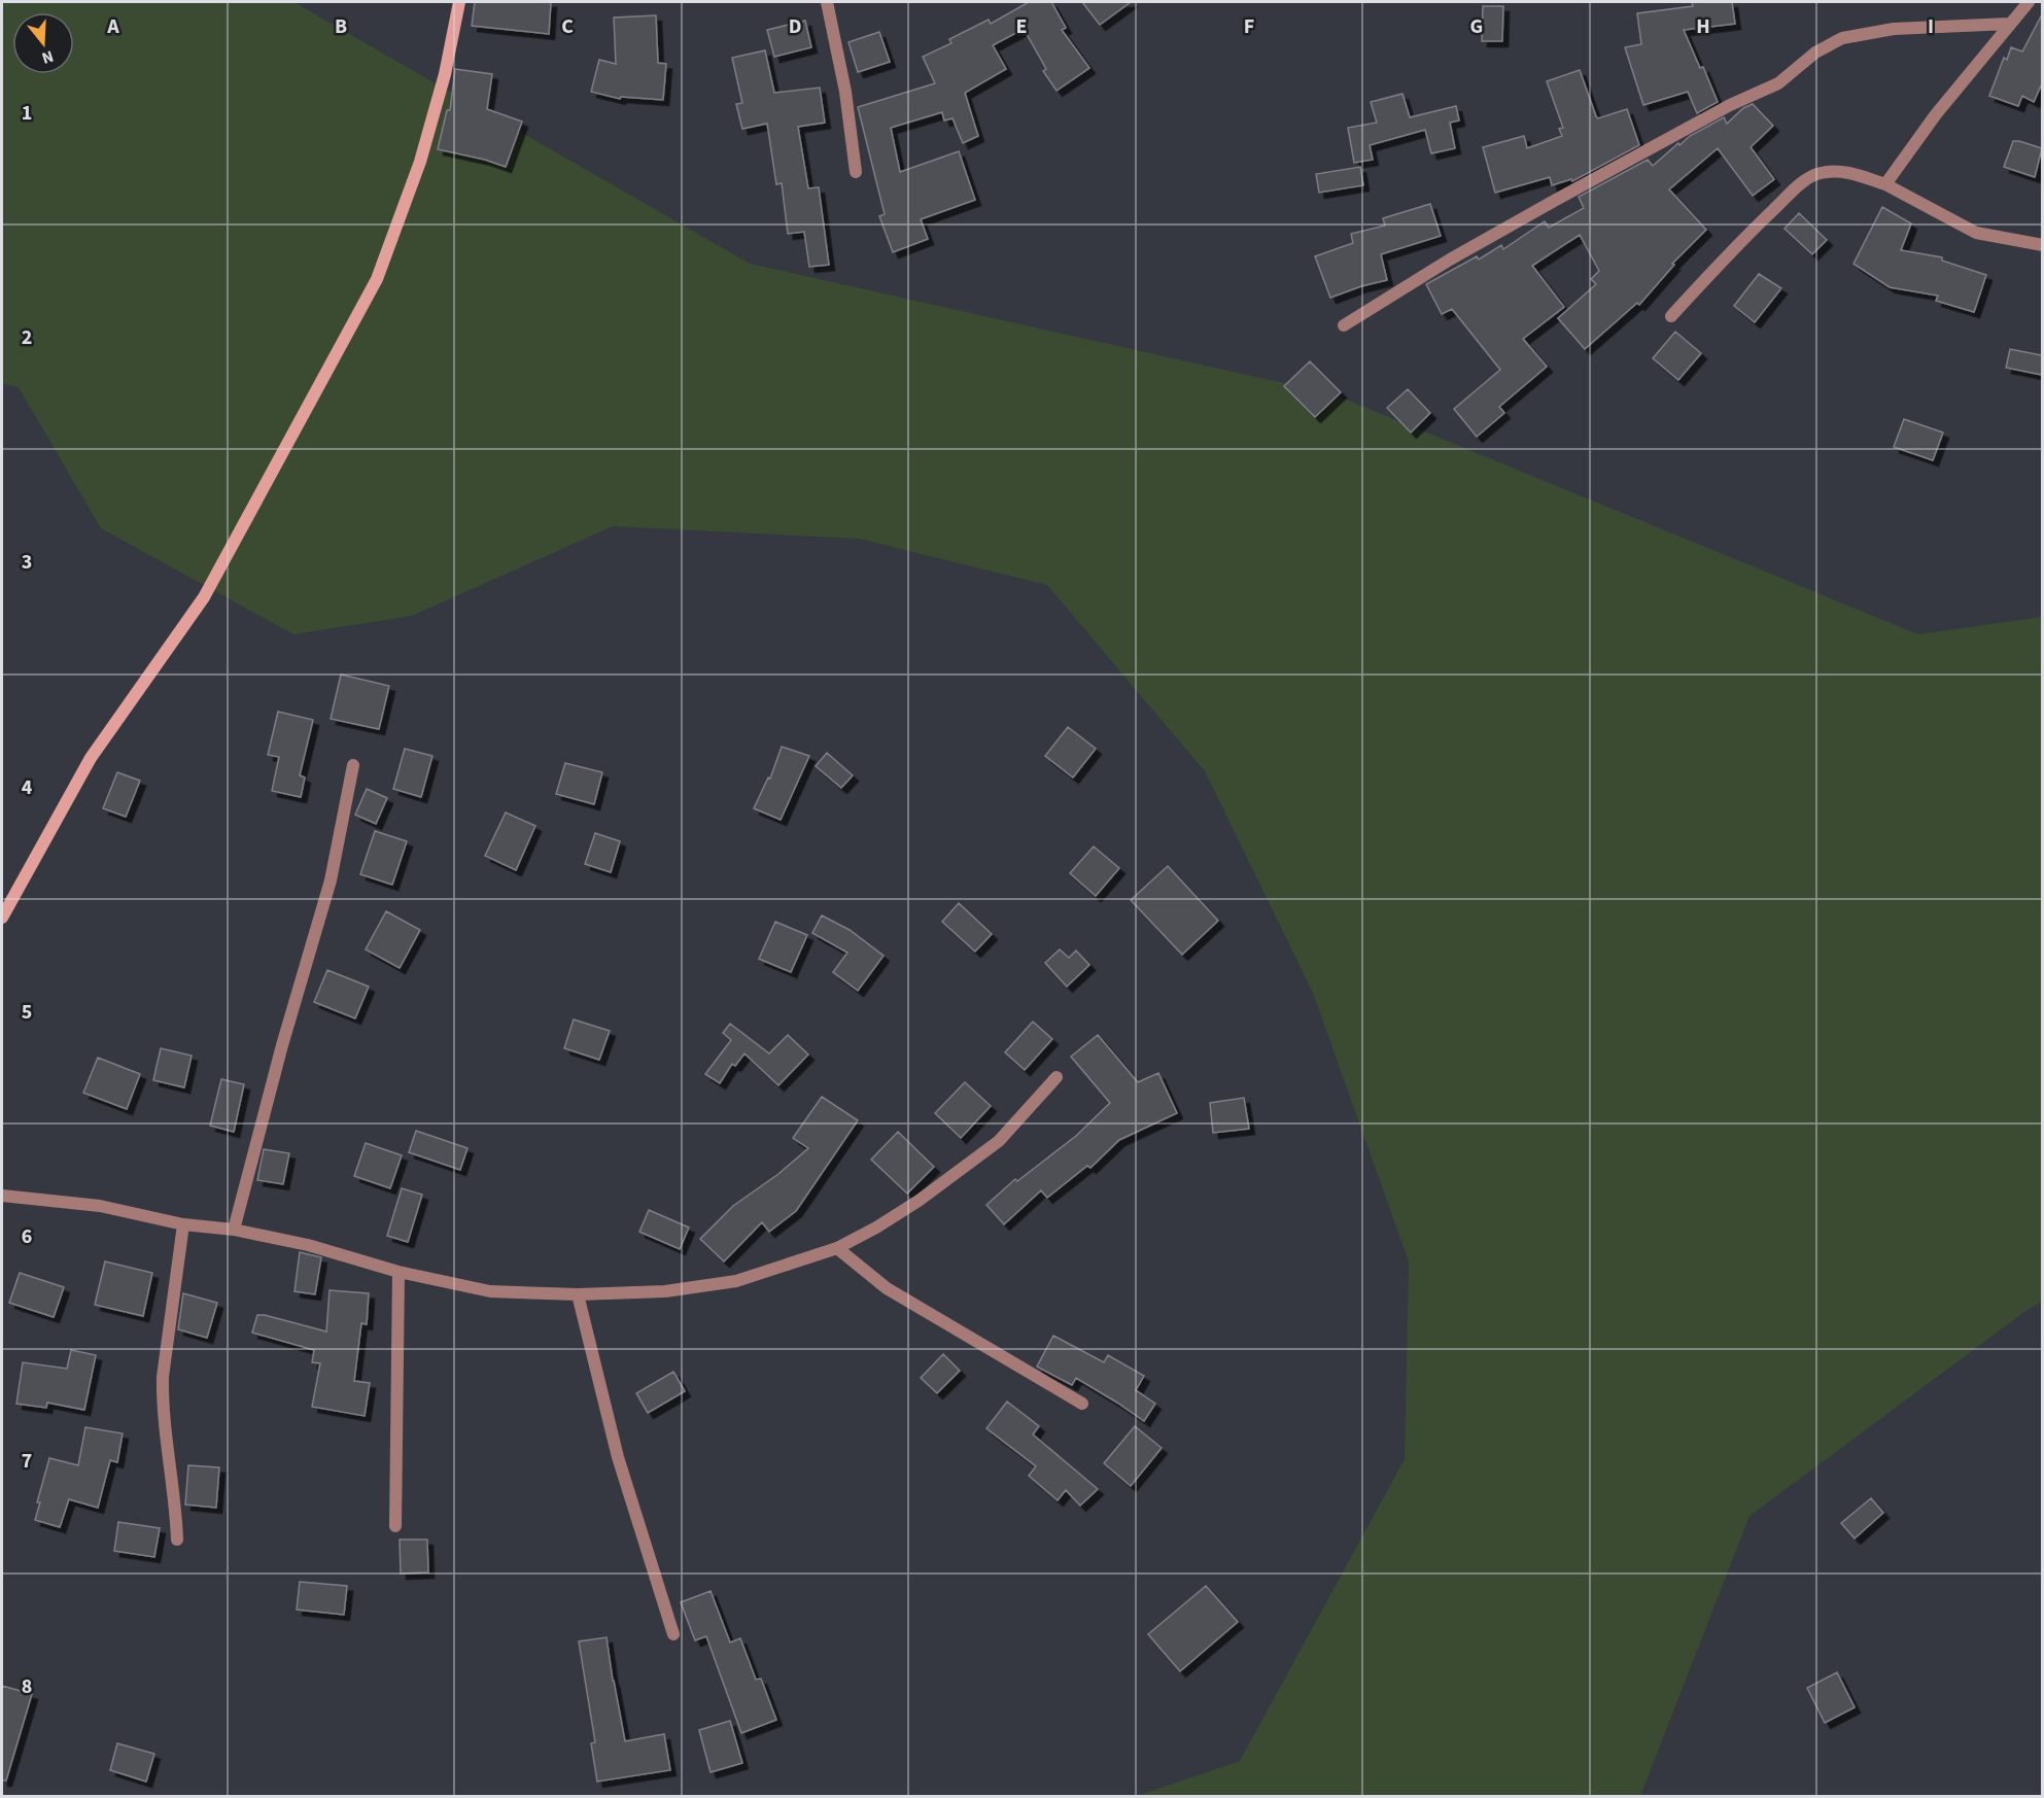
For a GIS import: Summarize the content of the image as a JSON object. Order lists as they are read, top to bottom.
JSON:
{
  "north": "bottom",
  "grid": {
    "columns": [
      "A",
      "B",
      "C",
      "D",
      "E",
      "F",
      "G",
      "H",
      "I"
    ],
    "rows": [
      "1",
      "2",
      "3",
      "4",
      "5",
      "6",
      "7",
      "8"
    ]
  }
}
